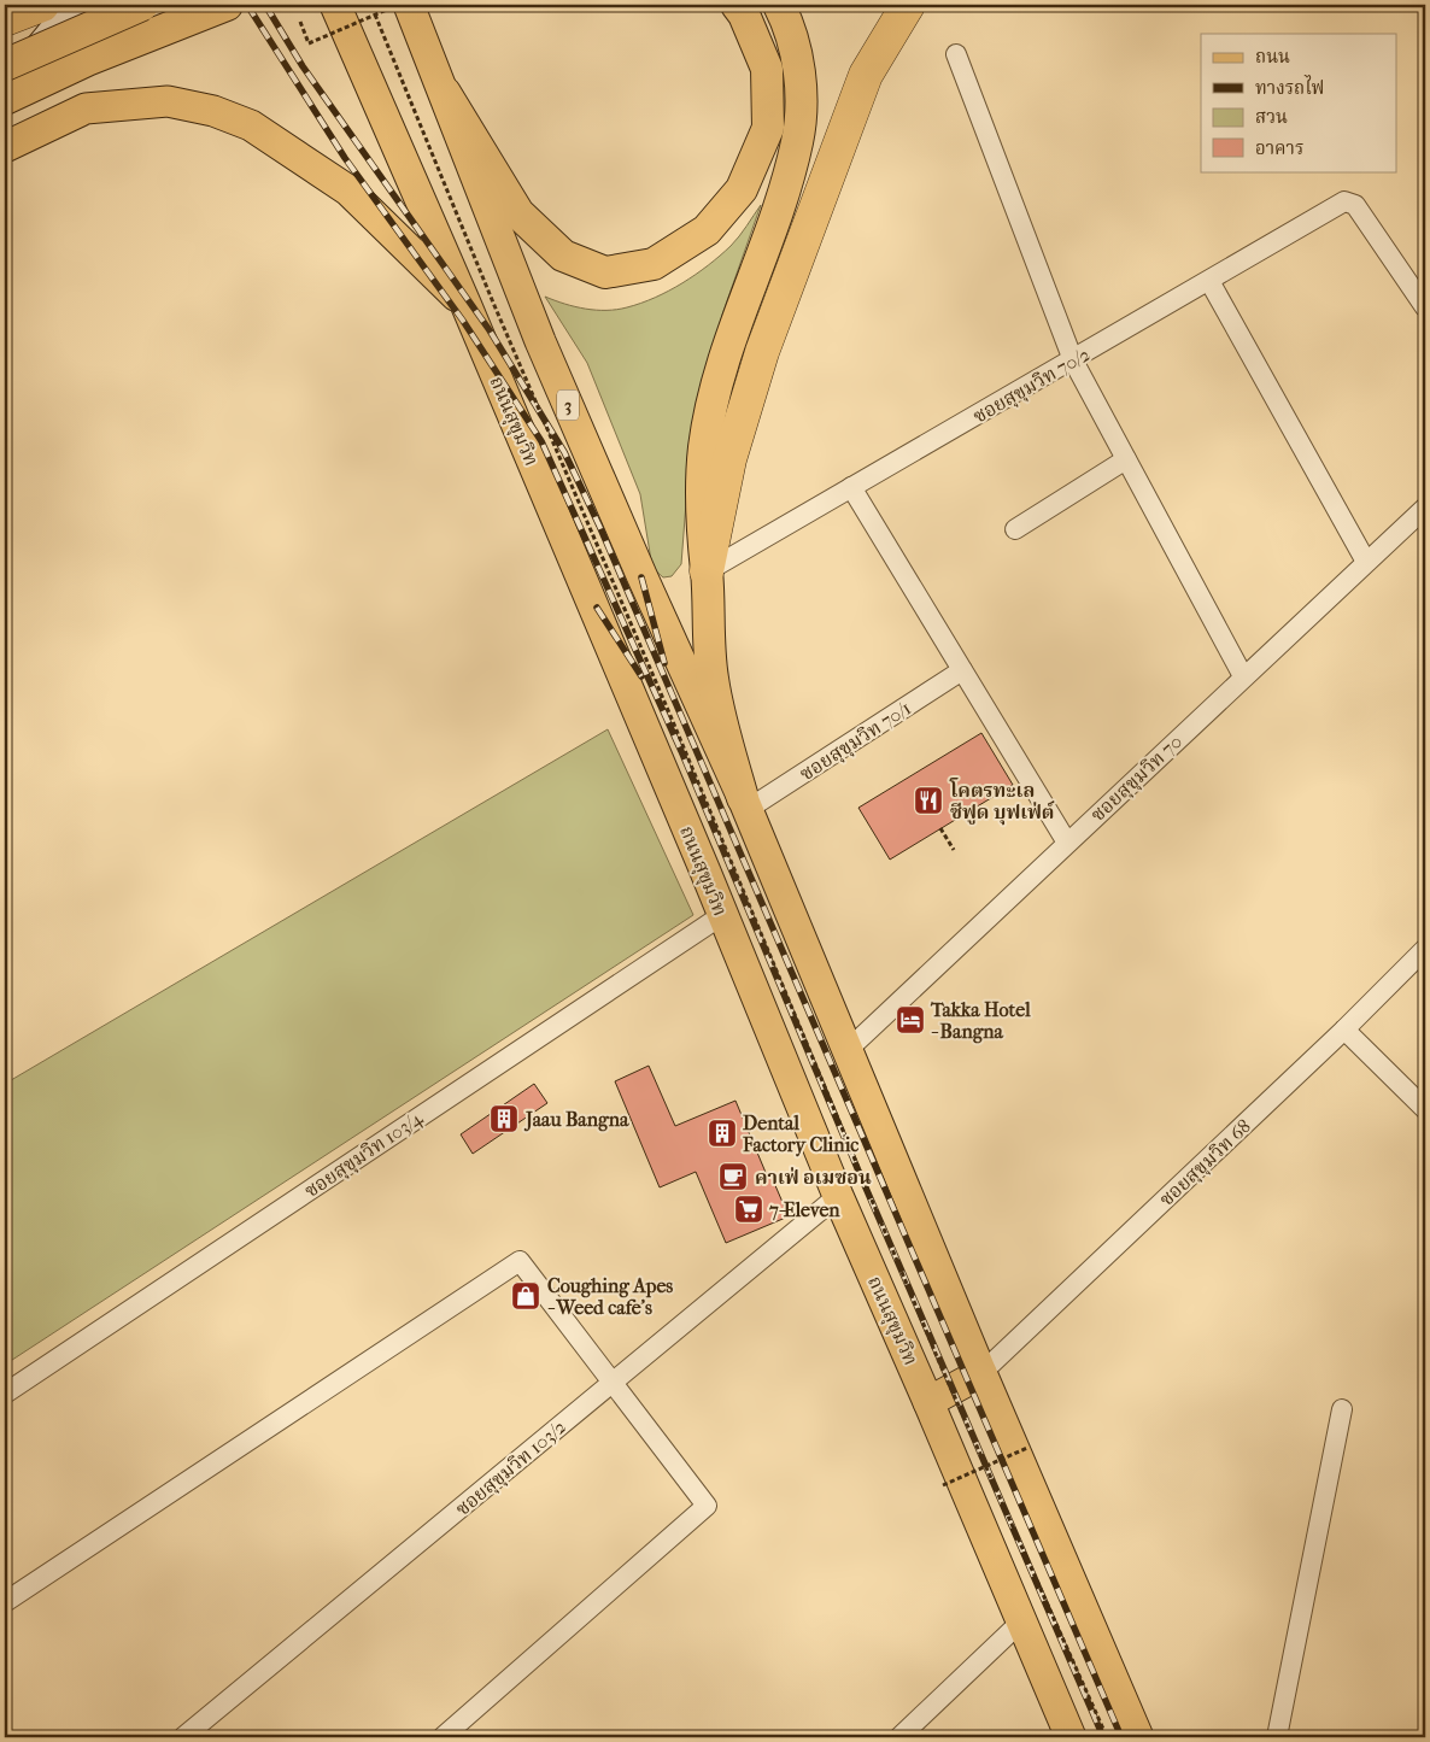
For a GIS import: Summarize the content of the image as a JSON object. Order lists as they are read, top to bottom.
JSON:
{
  "streets": {
    "main road": ["3", "ถนนสุขุมวิท"],
    "street": [
      "ซอยสุขุมวิท 70/2",
      "ซอยสุขุมวิท 70/1",
      "ซอยสุขุมวิท 70",
      "ซอยสุขุมวิท 103/4",
      "ซอยสุขุมวิท 68",
      "ซอยสุขุมวิท 103/2"
    ]
  },
  "crossings": [
    ["3", "ซอยสุขุมวิท 70/1"],
    ["3", "ซอยสุขุมวิท 70"],
    ["ถนนสุขุมวิท", "ซอยสุขุมวิท 103/4"],
    ["ถนนสุขุมวิท", "ซอยสุขุมวิท 103/2"]
  ],
  "places": {
    "restaurant": ["โคตรทะเล ซีฟูด บุฟเฟ่ต์"],
    "hotel": ["Takka Hotel - Bangna"],
    "building": ["Jaau Bangna", "Dental Factory Clinic"],
    "cafe": ["คาเฟ่ อเมซอน"],
    "supermarket": ["7-Eleven"],
    "shop": ["Coughing Apes - Weed cafe's"]
  },
  "legend": [
    "ถนน",
    "ทางรถไฟ",
    "สวน",
    "อาคาร"
  ]
}
